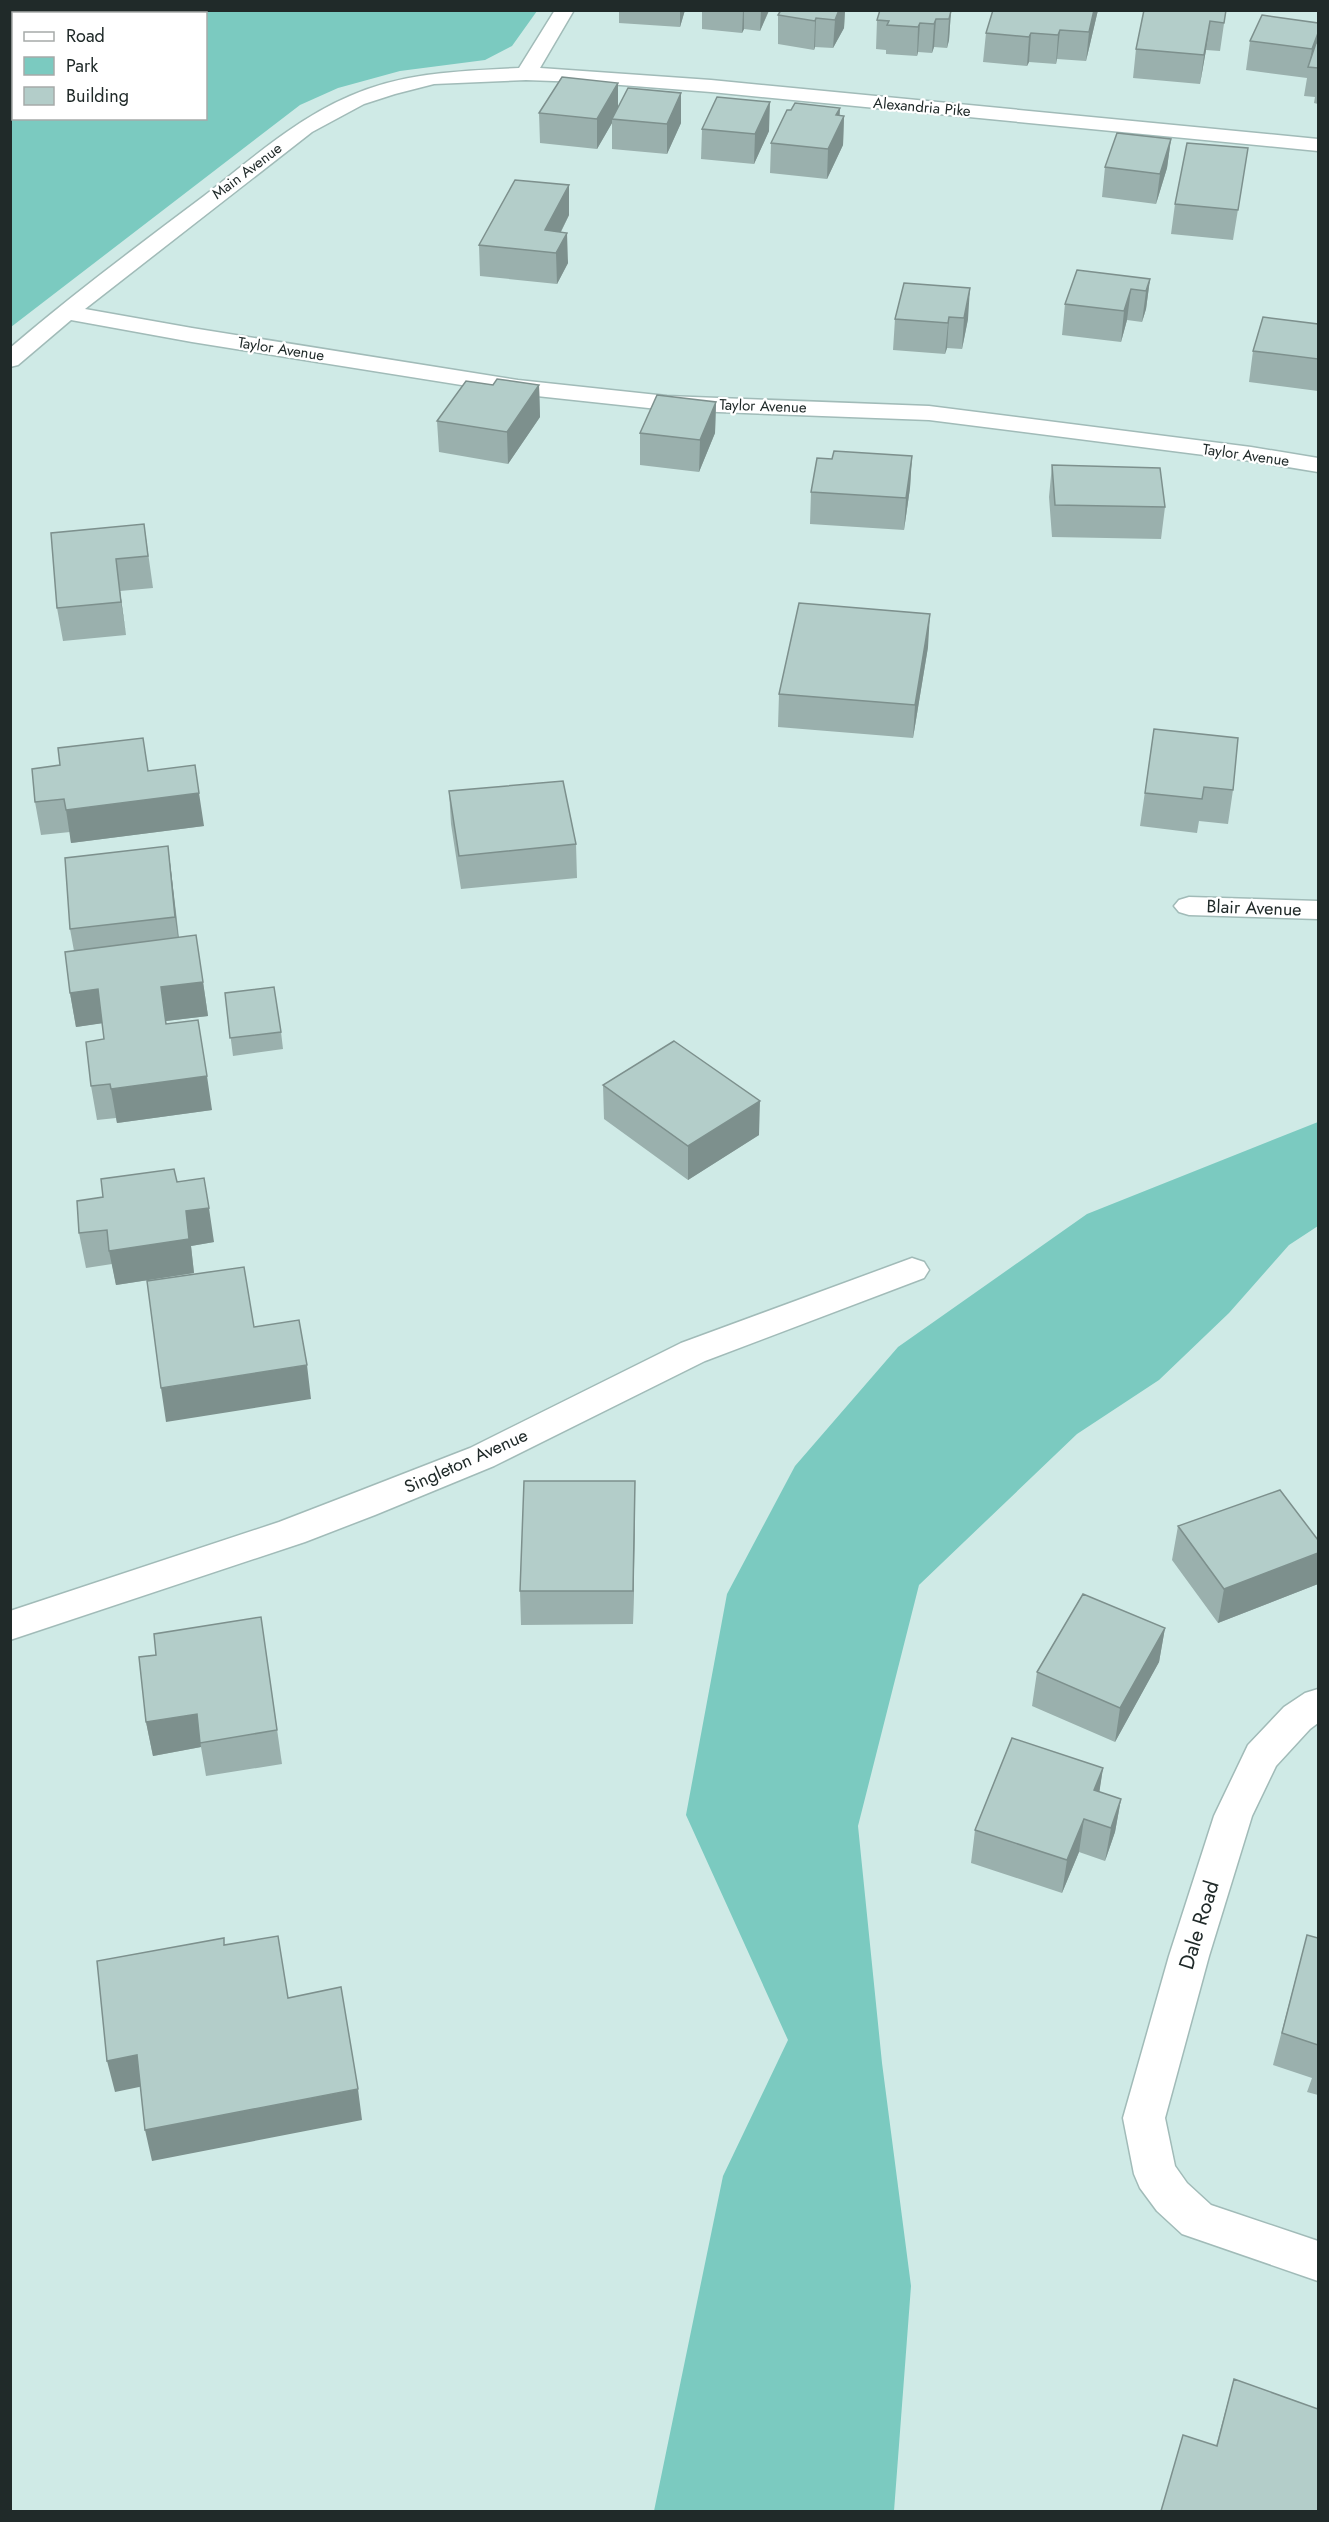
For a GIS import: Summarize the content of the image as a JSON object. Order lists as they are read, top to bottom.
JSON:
{
  "streets": {
    "street": [
      "Alexandria Pike",
      "Main Avenue",
      "Taylor Avenue",
      "Blair Avenue",
      "Singleton Avenue",
      "Dale Road"
    ]
  },
  "crossings": [
    ["Alexandria Pike", "Main Avenue"],
    ["Main Avenue", "Taylor Avenue"]
  ],
  "legend": ["Road", "Park", "Building"]
}
